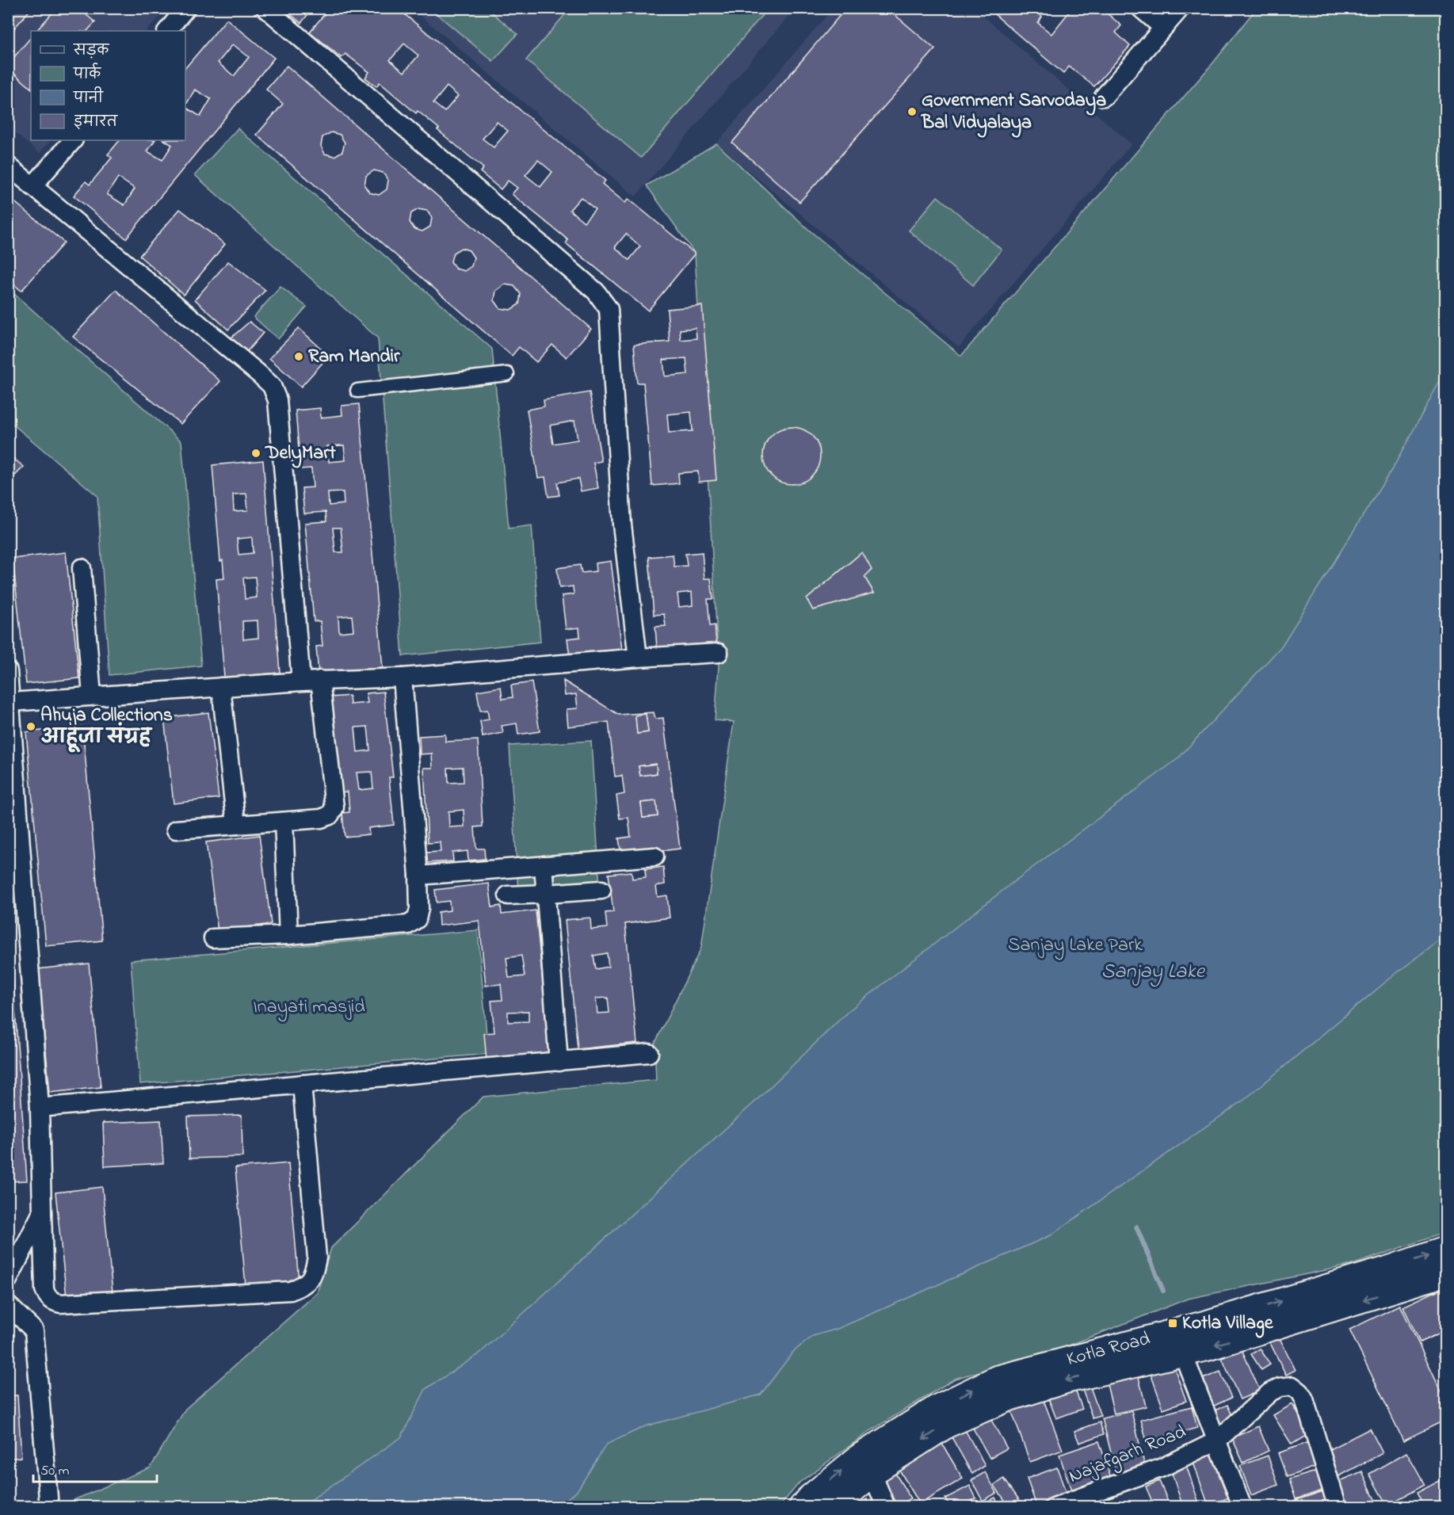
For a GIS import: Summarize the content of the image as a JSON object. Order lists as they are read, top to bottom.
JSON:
{
  "streets": {
    "main road": ["Kotla Road"],
    "street": ["Najafgarh Road"]
  },
  "water": ["Sanjay Lake"],
  "parks": ["Sanjay Lake Park", "Inayati masjid"],
  "places": {
    "other": [
      "Government Sarvodaya Bal Vidyalaya",
      "Ram Mandir",
      "DelyMart",
      "Ahuja Collections आहूजा संग्रह"
    ],
    "transit": ["Kotla Village"]
  },
  "legend": [
    "सड़क",
    "पार्क",
    "पानी",
    "इमारत"
  ],
  "scale_bar": "50 m"
}
